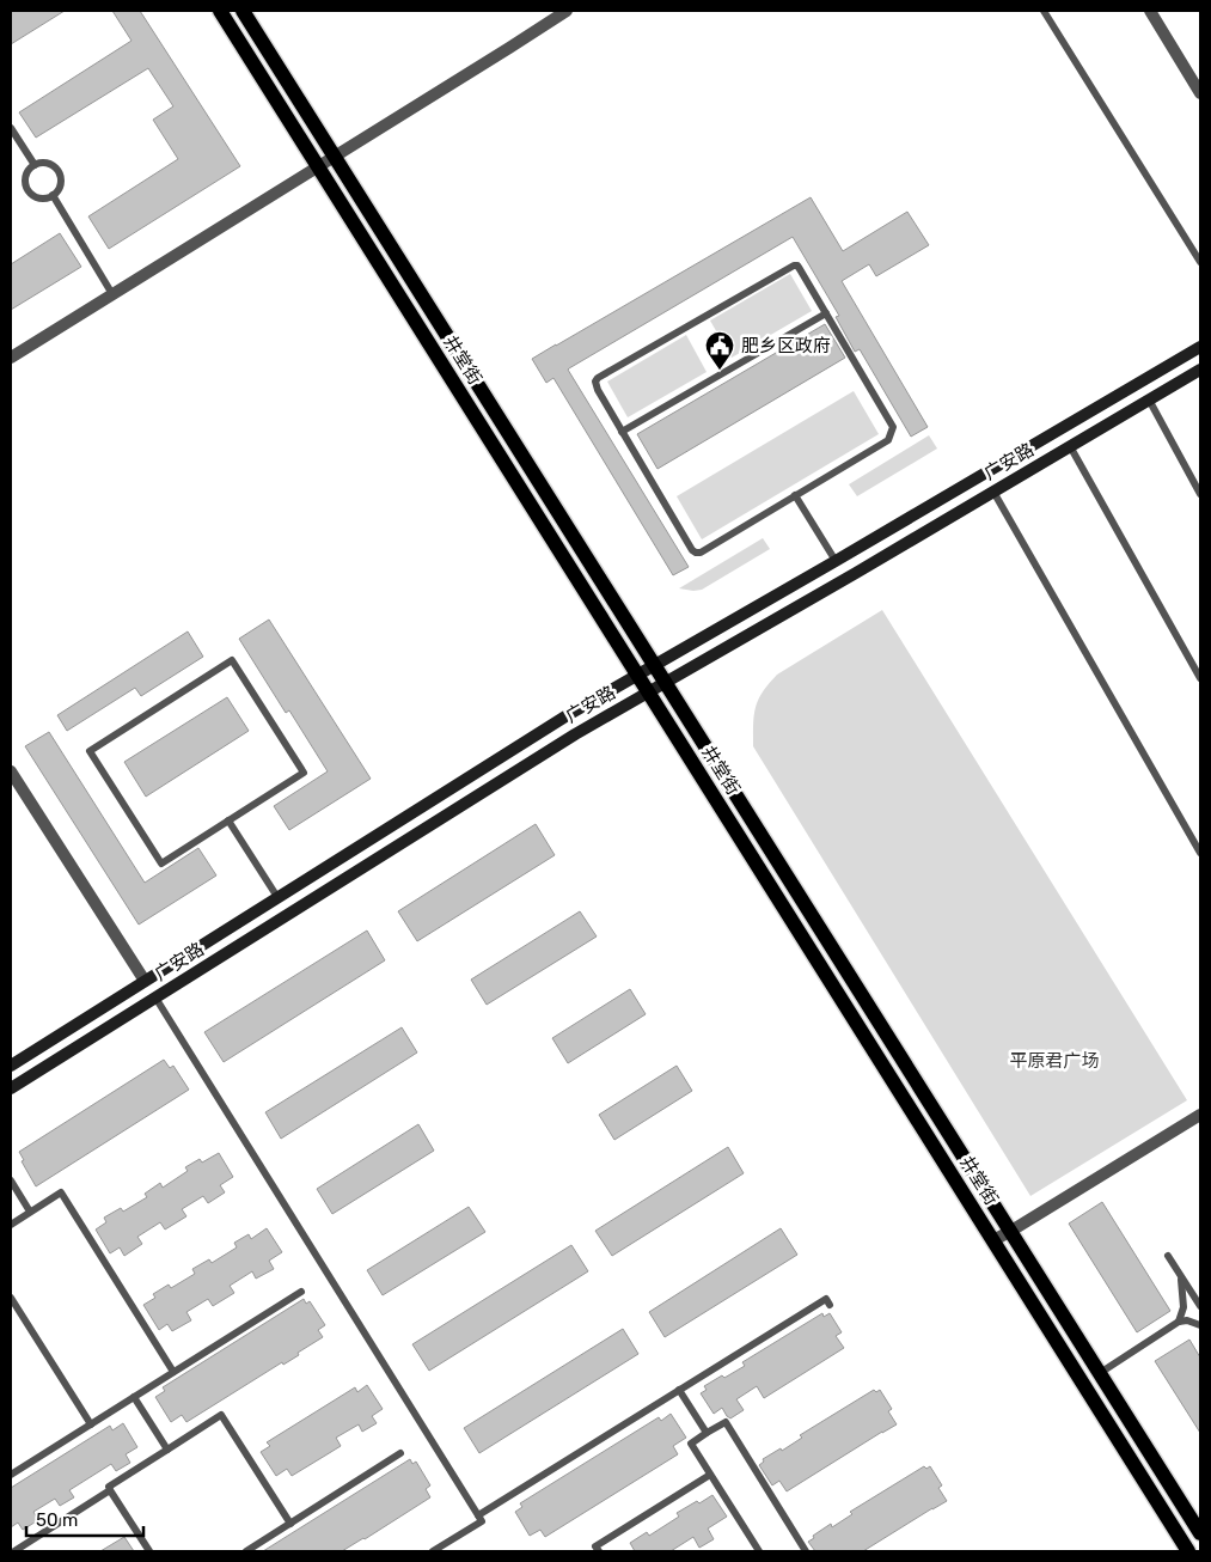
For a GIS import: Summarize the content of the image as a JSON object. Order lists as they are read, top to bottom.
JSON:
{
  "streets": {
    "main road": ["井堂街", "广安路"]
  },
  "crossings": [
    ["井堂街", "广安路"]
  ],
  "parks": ["平原君广场"],
  "places": {
    "public building": ["肥乡区政府"]
  },
  "scale_bar": "50 m"
}
